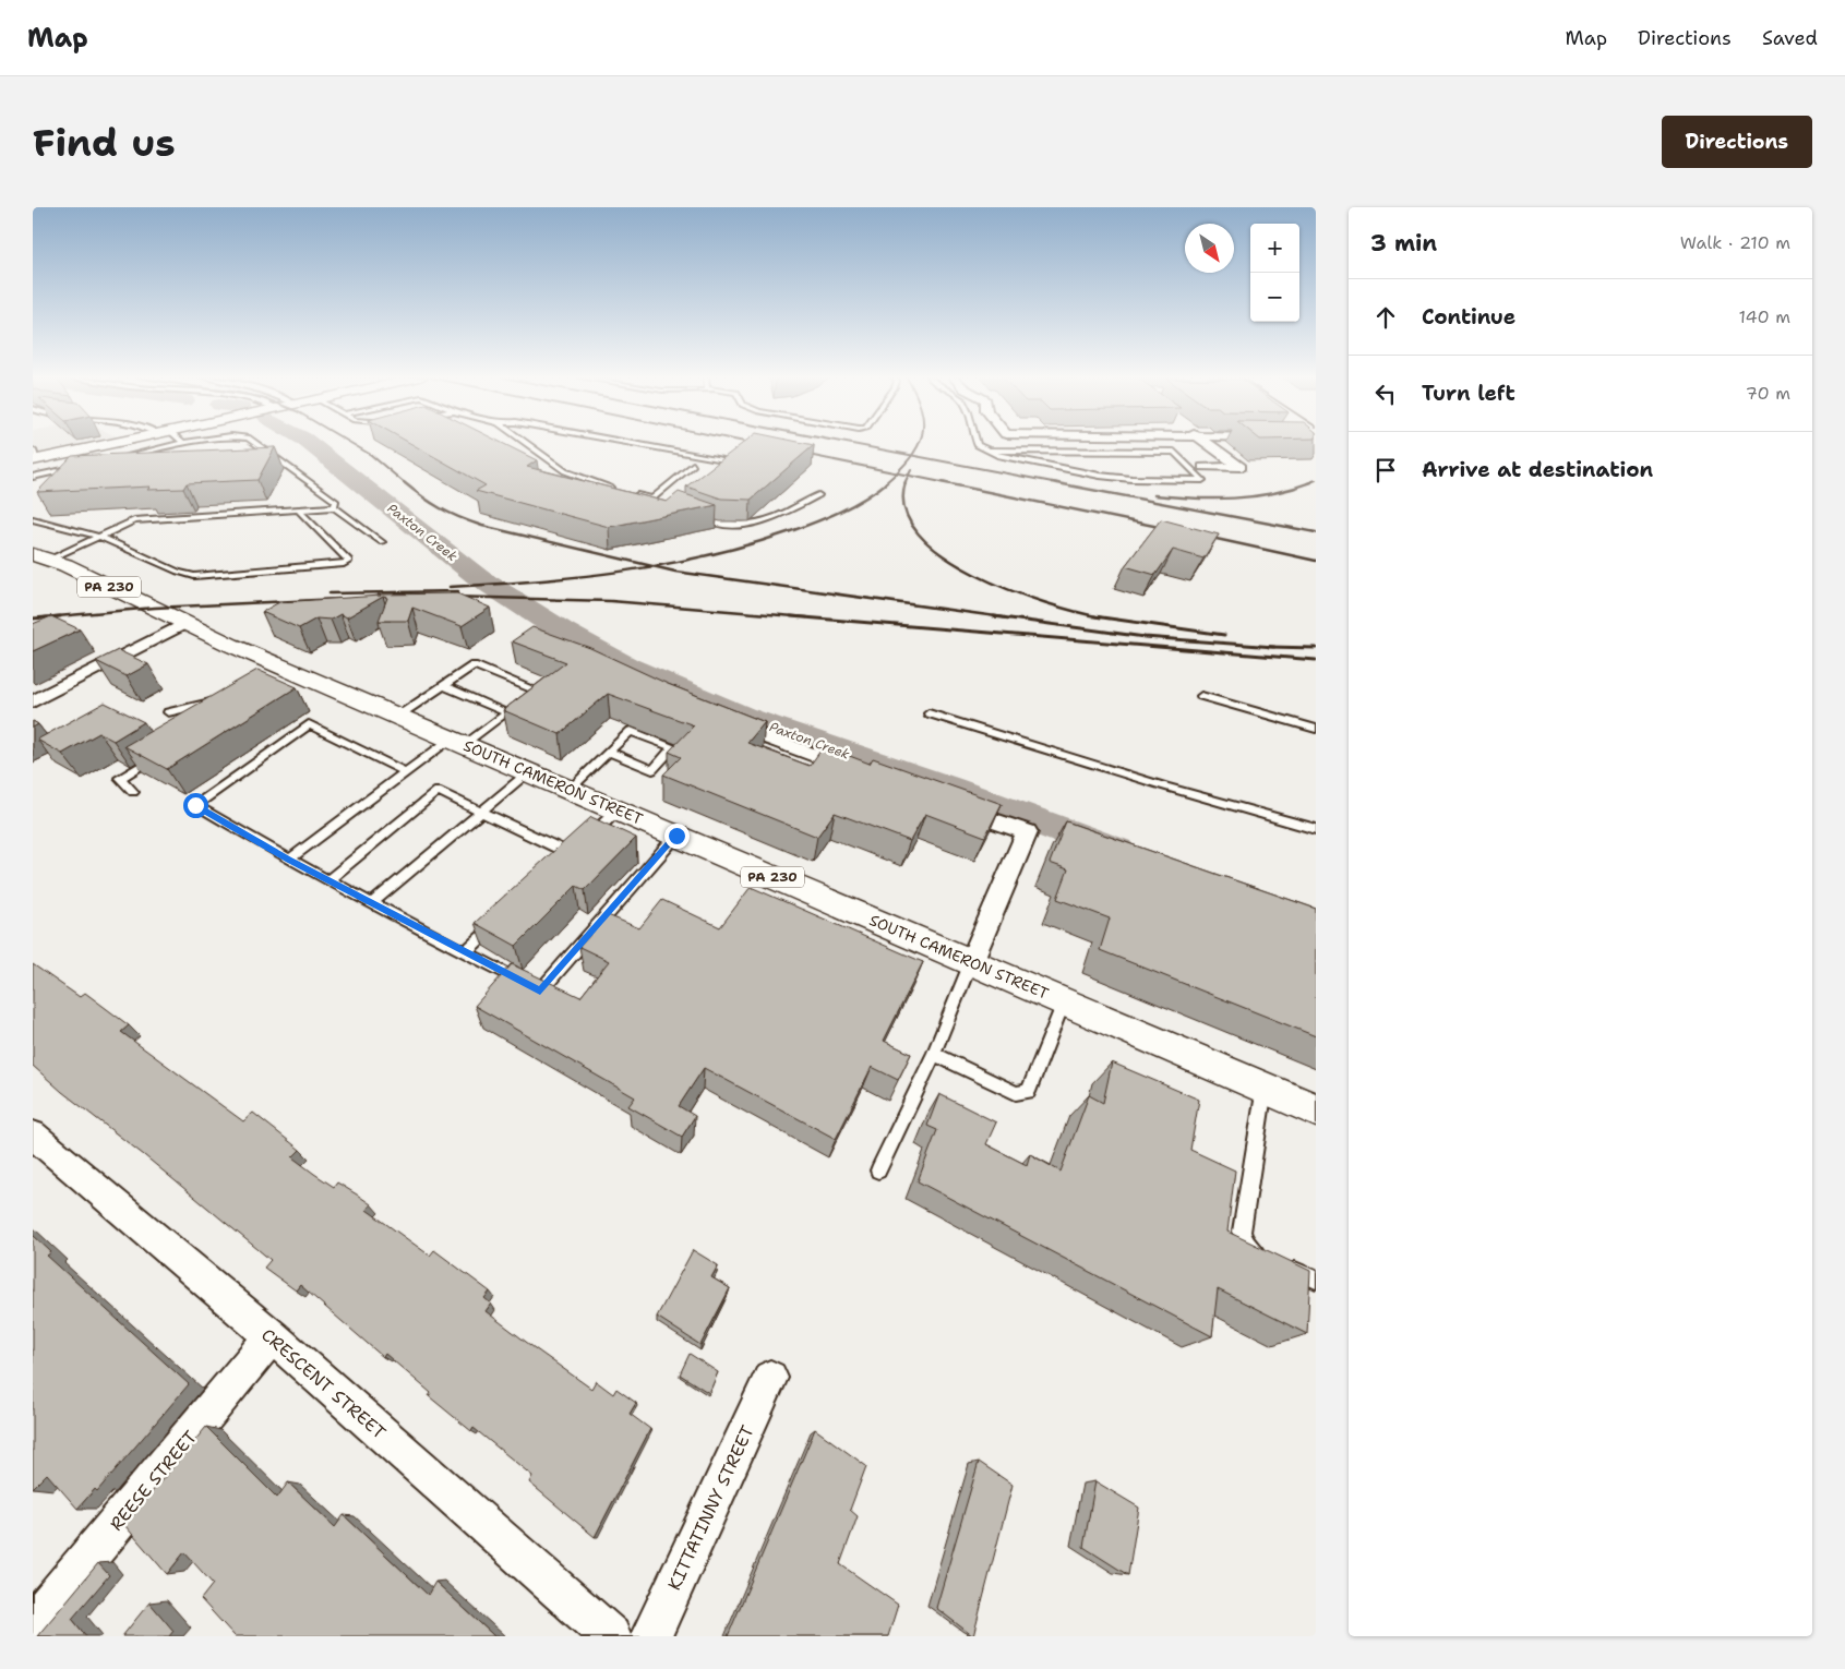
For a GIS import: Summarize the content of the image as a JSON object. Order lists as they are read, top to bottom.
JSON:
{
  "streets": {
    "main road": ["PA 230", "SOUTH CAMERON STREET"],
    "street": ["CRESCENT STREET", "REESE STREET", "KITTATINNY STREET"]
  },
  "crossings": [
    ["CRESCENT STREET", "REESE STREET"]
  ],
  "water": ["Paxton Creek"],
  "north": "bottom right",
  "page": {
    "header": "Map",
    "nav": ["Map", "Directions", "Saved"],
    "buttons": "Directions",
    "title": "Find us",
    "heading": ["3 min", "Walk · 210 m"],
    "map_buttons": ["+", "−"],
    "list": [
      ["Continue", "140 m"],
      ["Turn left", "70 m"],
      "Arrive at destination"
    ]
  }
}
